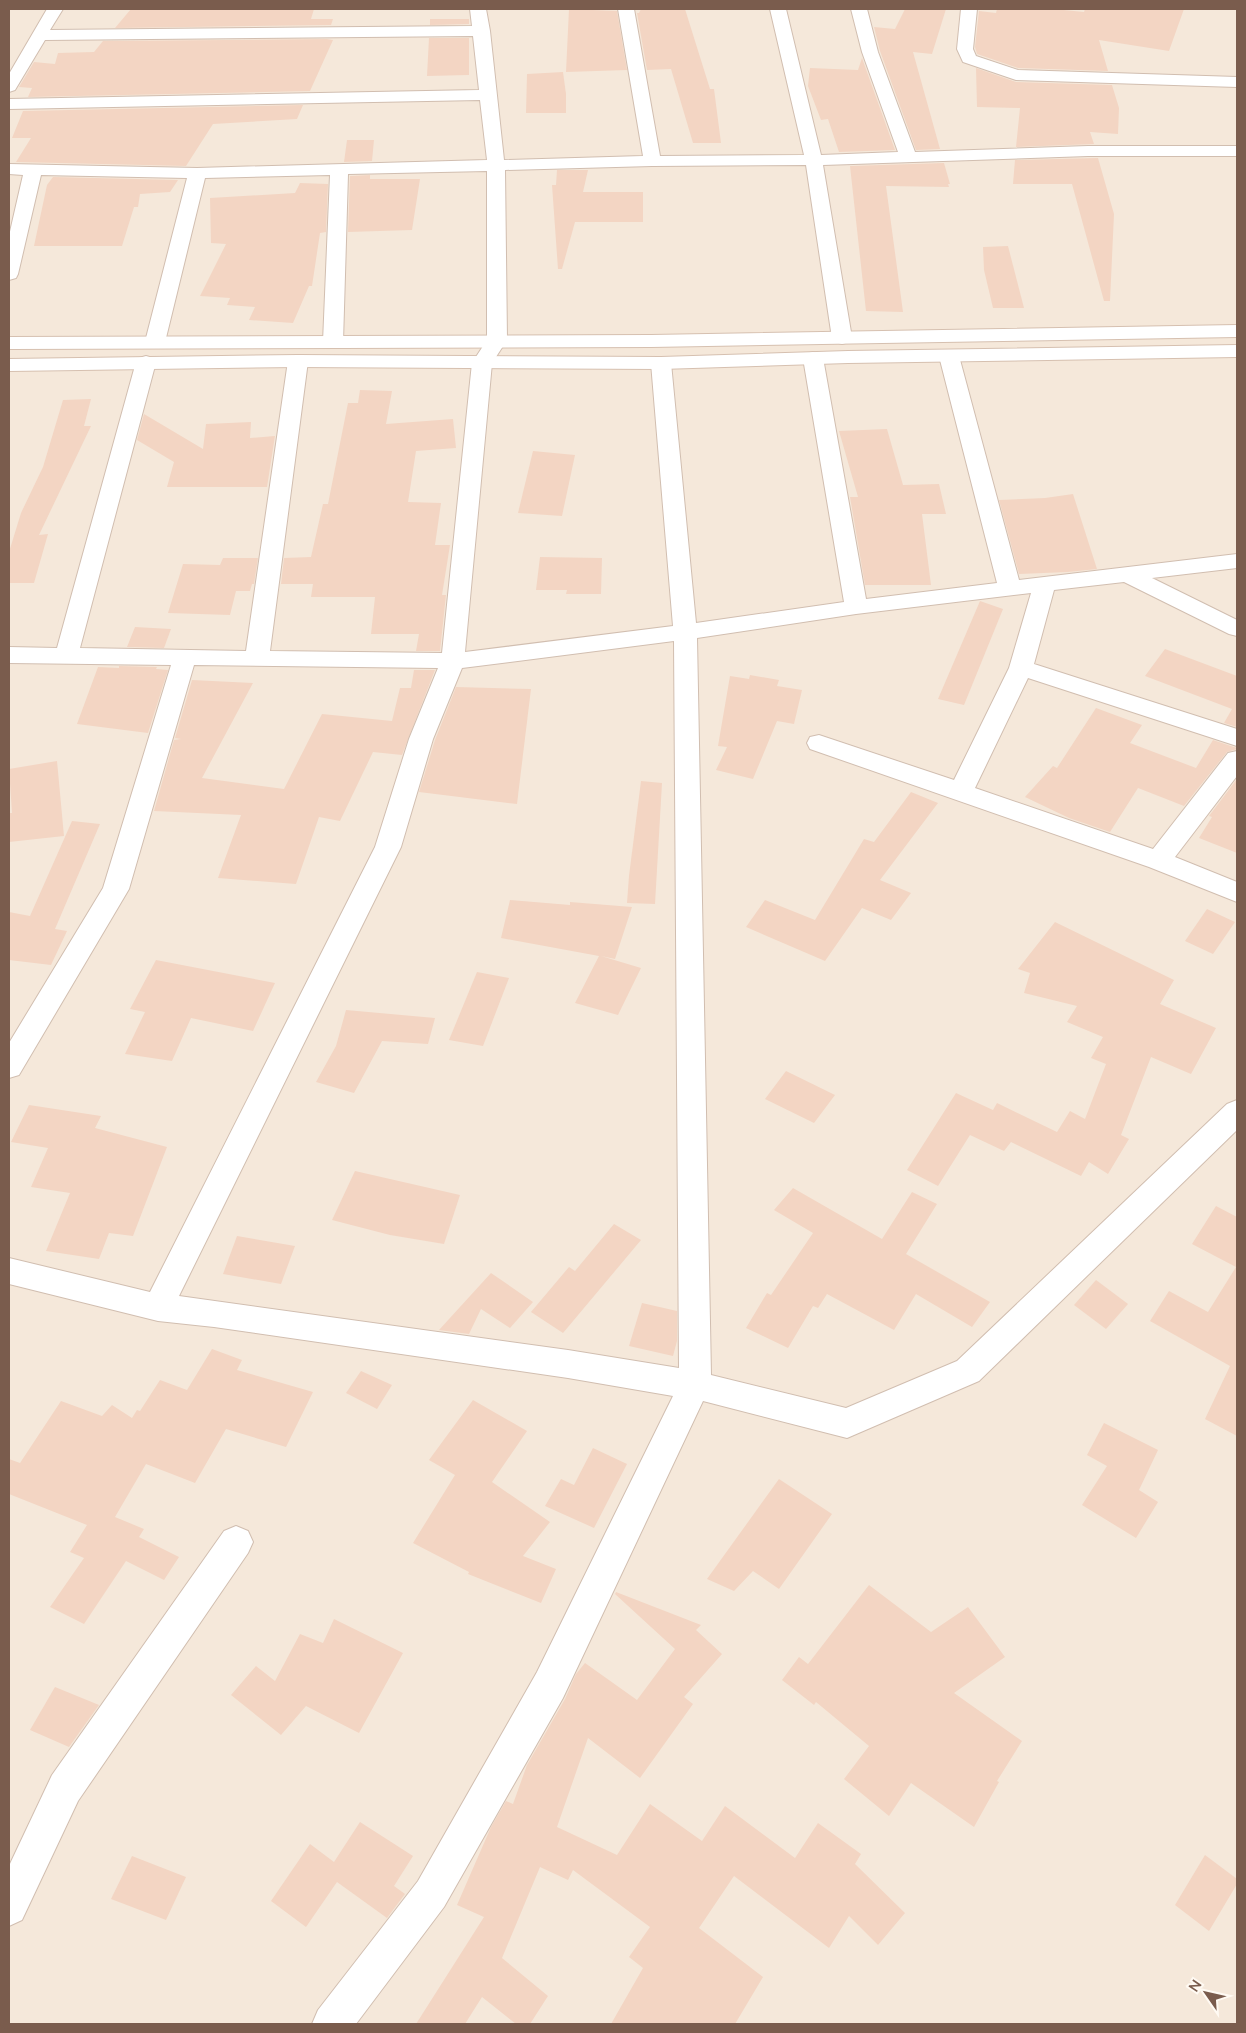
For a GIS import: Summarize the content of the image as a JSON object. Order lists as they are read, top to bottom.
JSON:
{
  "north": "top left"
}
